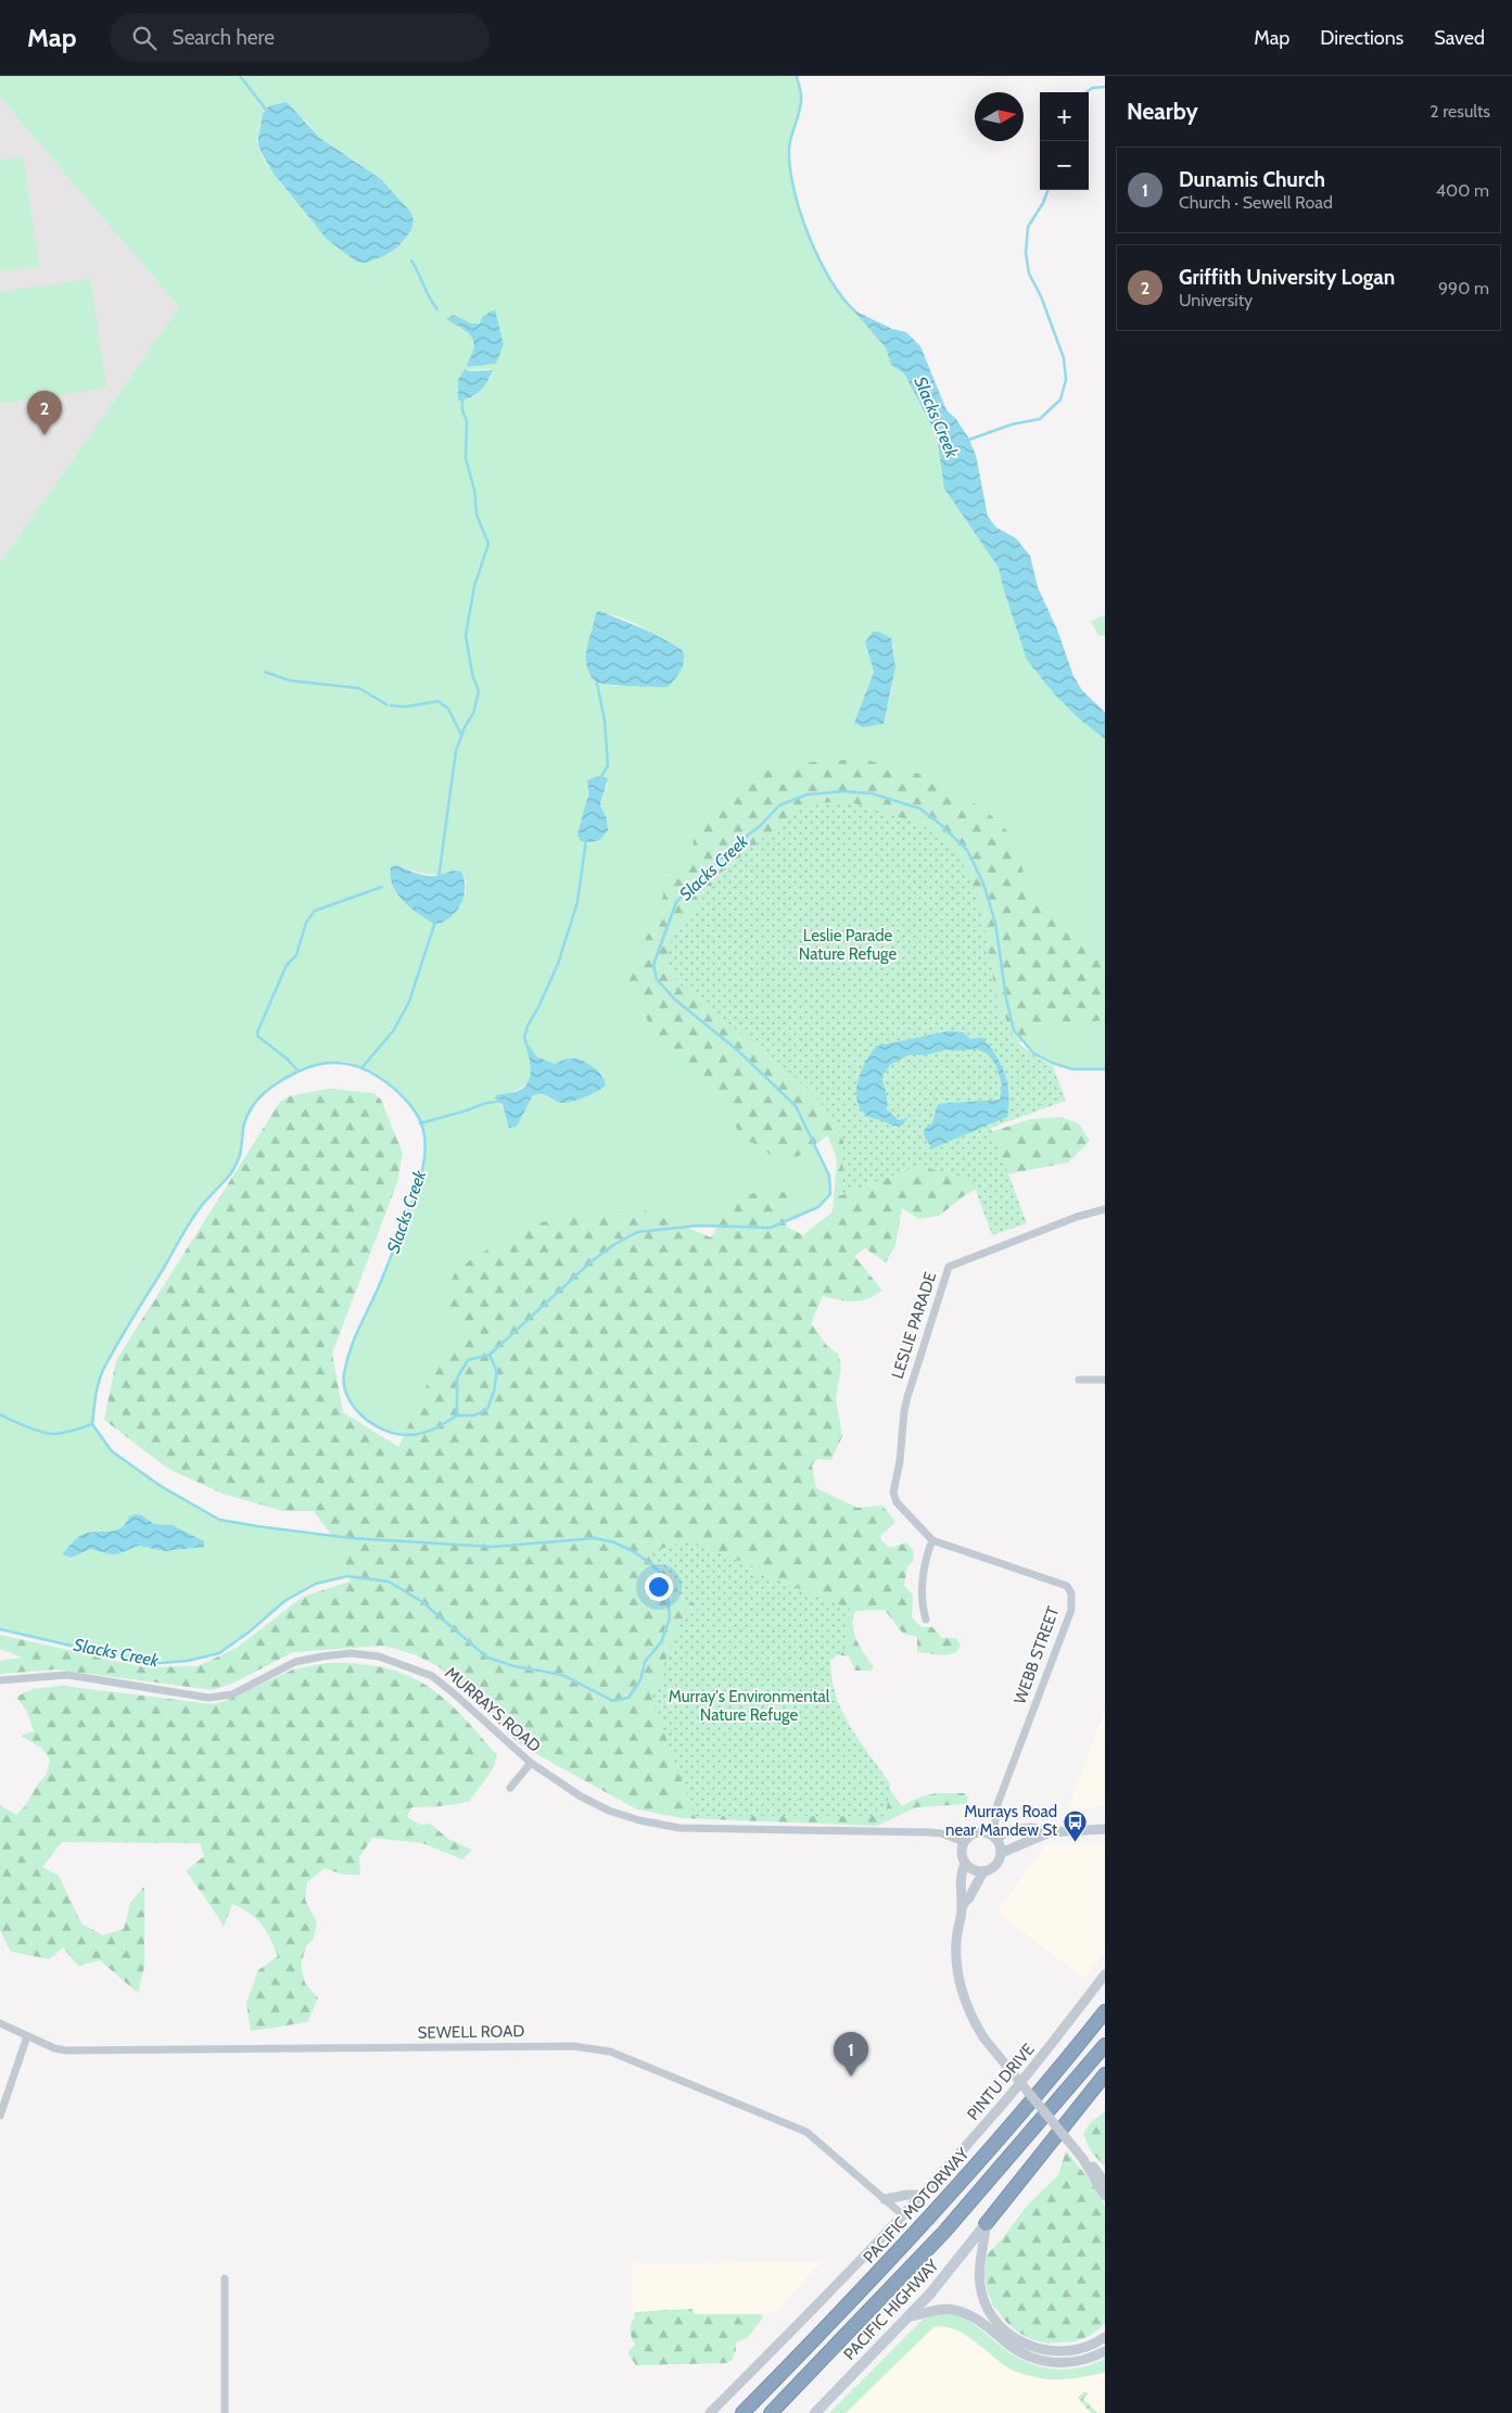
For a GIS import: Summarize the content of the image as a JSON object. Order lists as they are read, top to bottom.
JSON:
{
  "streets": {
    "highway": ["PACIFIC MOTORWAY"],
    "main road": ["PACIFIC HIGHWAY"],
    "street": [
      "LESLIE PARADE",
      "WEBB STREET",
      "MURRAYS ROAD",
      "SEWELL ROAD",
      "PINTU DRIVE"
    ]
  },
  "crossings": [
    ["LESLIE PARADE", "WEBB STREET"],
    ["WEBB STREET", "MURRAYS ROAD"],
    ["SEWELL ROAD", "PINTU DRIVE"]
  ],
  "water": ["Slacks Creek"],
  "parks": ["Leslie Parade Nature Refuge", "Murray's Environmental Nature Refuge"],
  "places": {
    "bus stop": ["Murrays Road near Mandew St"]
  },
  "north": "right",
  "page": {
    "header": "Map",
    "search": "Search here",
    "nav": ["Map", "Directions", "Saved"],
    "heading": ["Nearby", "2 results"],
    "map_buttons": ["+", "−"],
    "list": [
      {
        "mark": "1",
        "name": "Dunamis Church",
        "note": "Church · Sewell Road",
        "value": "400 m"
      },
      {
        "mark": "2",
        "name": "Griffith University Logan",
        "note": "University",
        "value": "990 m"
      }
    ],
    "pins": ["2", "1"]
  }
}
